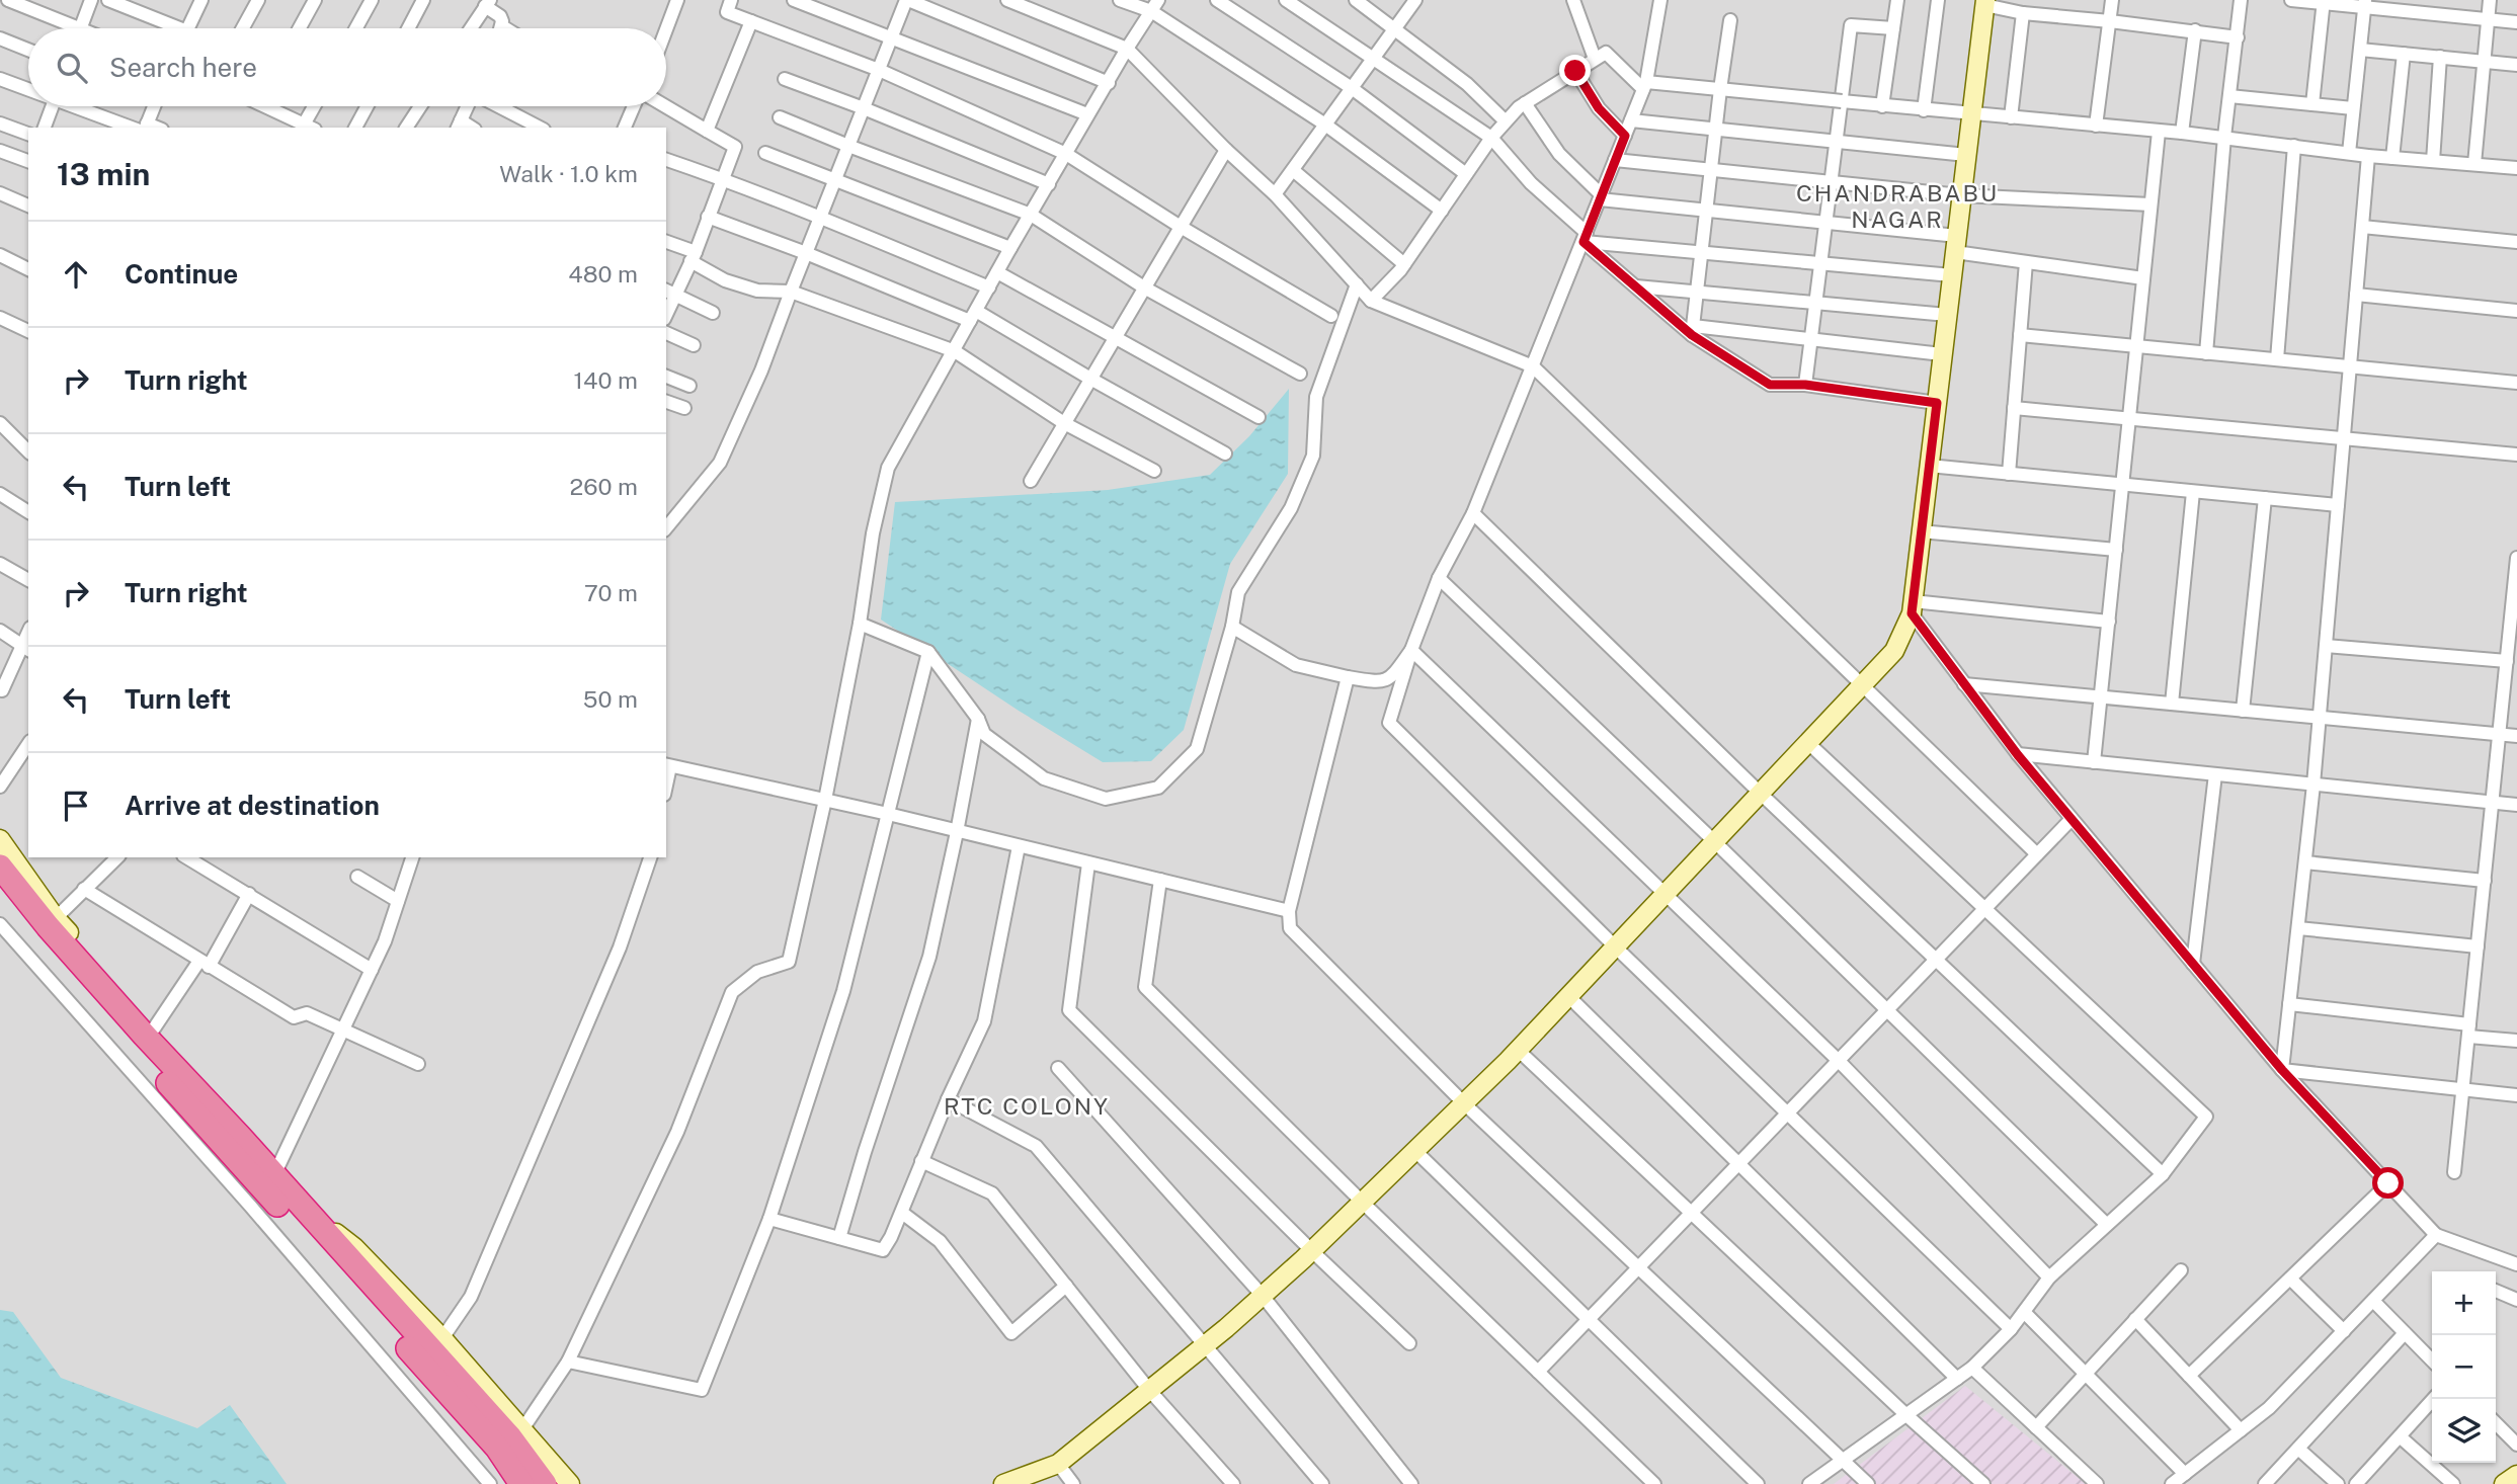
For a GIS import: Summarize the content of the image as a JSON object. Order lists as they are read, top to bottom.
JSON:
{
  "districts": ["CHANDRABABU NAGAR", "RTC COLONY"],
  "page": {
    "search": "Search here",
    "heading": ["13 min", "Walk · 1.0 km"],
    "list": [
      ["Continue", "480 m"],
      ["Turn right", "140 m"],
      ["Turn left", "260 m"],
      ["Turn right", "70 m"],
      ["Turn left", "50 m"],
      "Arrive at destination"
    ],
    "map_buttons": ["+", "−"]
  }
}
